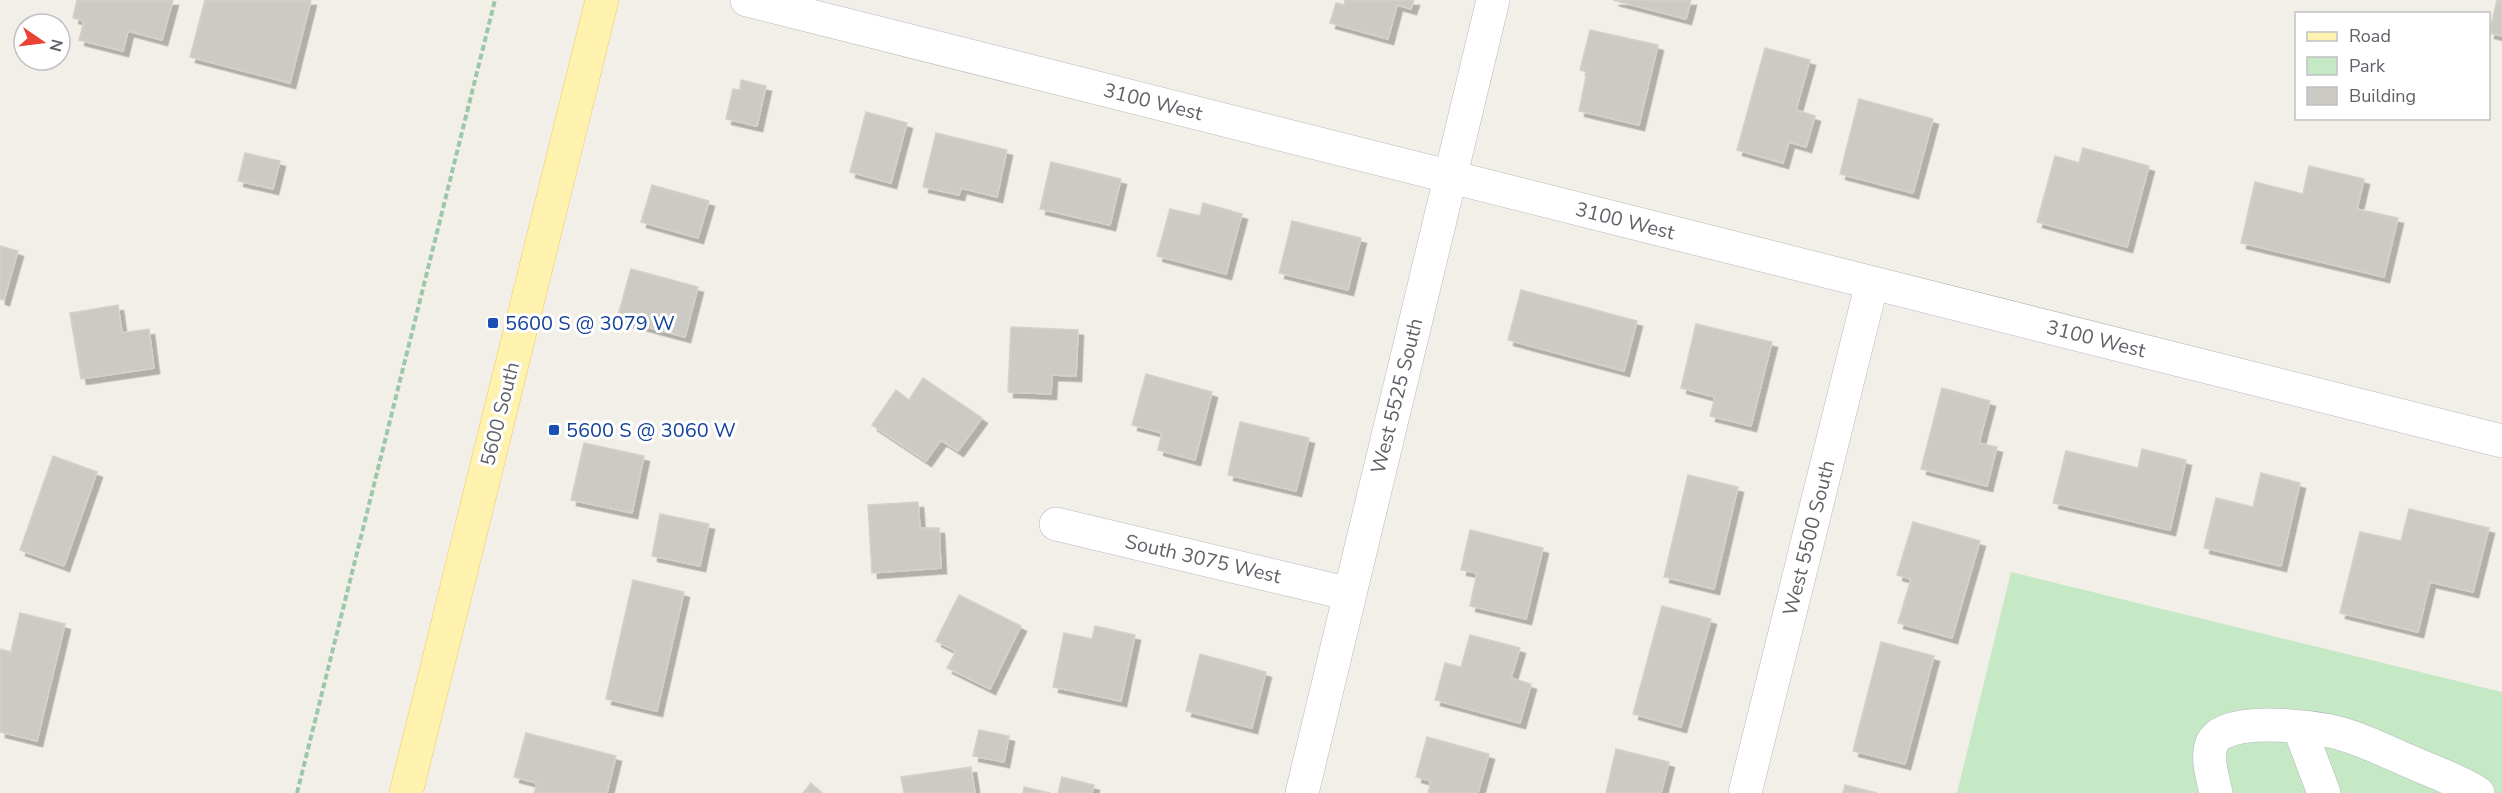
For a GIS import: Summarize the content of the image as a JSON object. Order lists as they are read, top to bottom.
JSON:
{
  "streets": {
    "main road": ["5600 South"],
    "street": [
      "3100 West",
      "West 5525 South",
      "West 5500 South",
      "South 3075 West"
    ]
  },
  "crossings": [
    ["3100 West", "West 5525 South"],
    ["3100 West", "West 5500 South"],
    ["West 5525 South", "South 3075 West"]
  ],
  "places": {
    "transit": ["5600 S @ 3079 W", "5600 S @ 3060 W"]
  },
  "legend": ["Road", "Park", "Building"],
  "north": "right"
}
